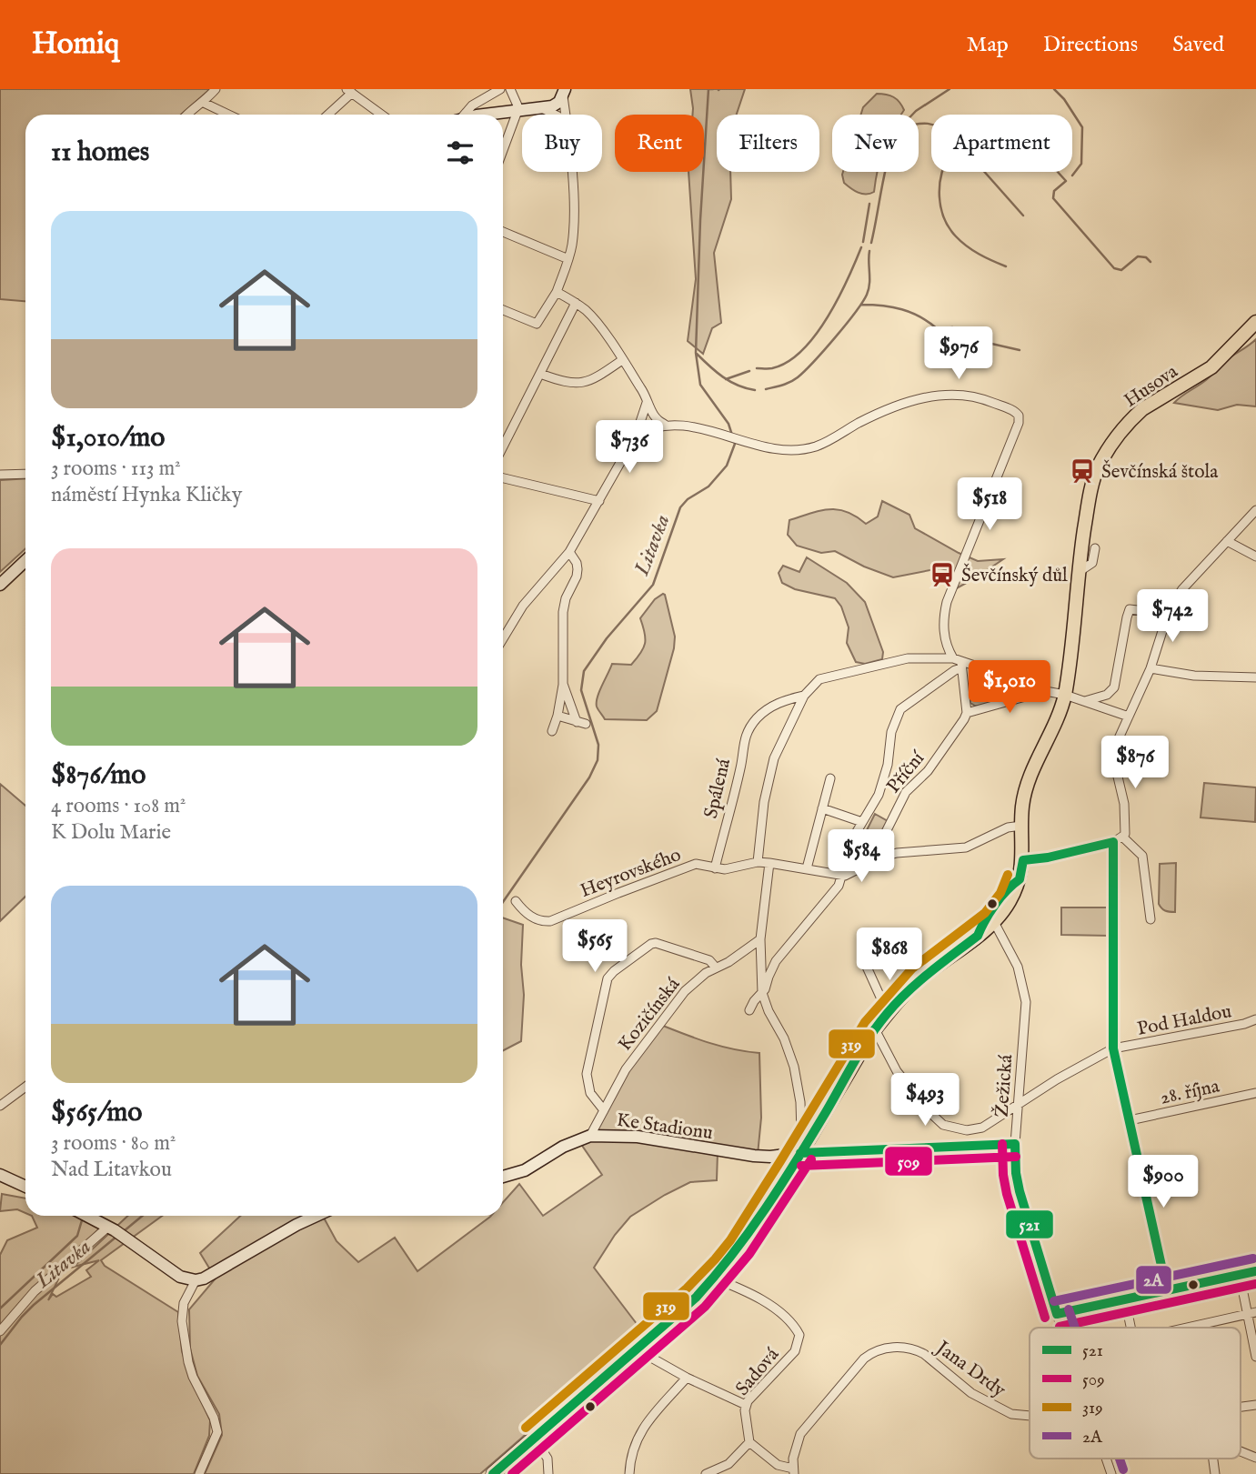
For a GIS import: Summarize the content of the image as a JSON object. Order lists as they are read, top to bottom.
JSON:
{
  "streets": {
    "main road": ["Husova"],
    "street": [
      "Příční",
      "Spálená",
      "Heyrovského",
      "Kozičínská",
      "Pod Haldou",
      "Žežická",
      "28. října",
      "Ke Stadionu",
      "Jana Drdy",
      "Sadová"
    ]
  },
  "crossings": [
    ["Husova", "Pod Haldou"],
    ["Husova", "Žežická"],
    ["Husova", "Ke Stadionu"],
    ["Husova", "Sadová"],
    ["Spálená", "Heyrovského"],
    ["Kozičínská", "Ke Stadionu"],
    ["Pod Haldou", "Žežická"]
  ],
  "water": ["Litavka"],
  "places": {
    "station": ["Ševčínská štola", "Ševčínský důl"]
  },
  "lines": [
    "transit line 521",
    "transit line 319",
    "transit line 509",
    "transit line 2A"
  ],
  "legend": [
    "521",
    "509",
    "319",
    "2A"
  ],
  "page": {
    "header": "Homiq",
    "nav": ["Map", "Directions", "Saved"],
    "chip": [
      "Buy",
      "Rent",
      "Filters",
      "New",
      "Apartment"
    ],
    "heading": "11 homes",
    "list": [
      {
        "name": "$1,010/mo",
        "note": "3 rooms · 113 m² · náměstí Hynka Kličky"
      },
      {
        "name": "$876/mo",
        "note": "4 rooms · 108 m² · K Dolu Marie"
      },
      {
        "name": "$565/mo",
        "note": "3 rooms · 80 m² · Nad Litavkou"
      }
    ],
    "price": [
      "$976",
      "$736",
      "$518",
      "$742",
      "$1,010",
      "$876",
      "$584",
      "$565",
      "$868",
      "$493",
      "$900"
    ]
  }
}
